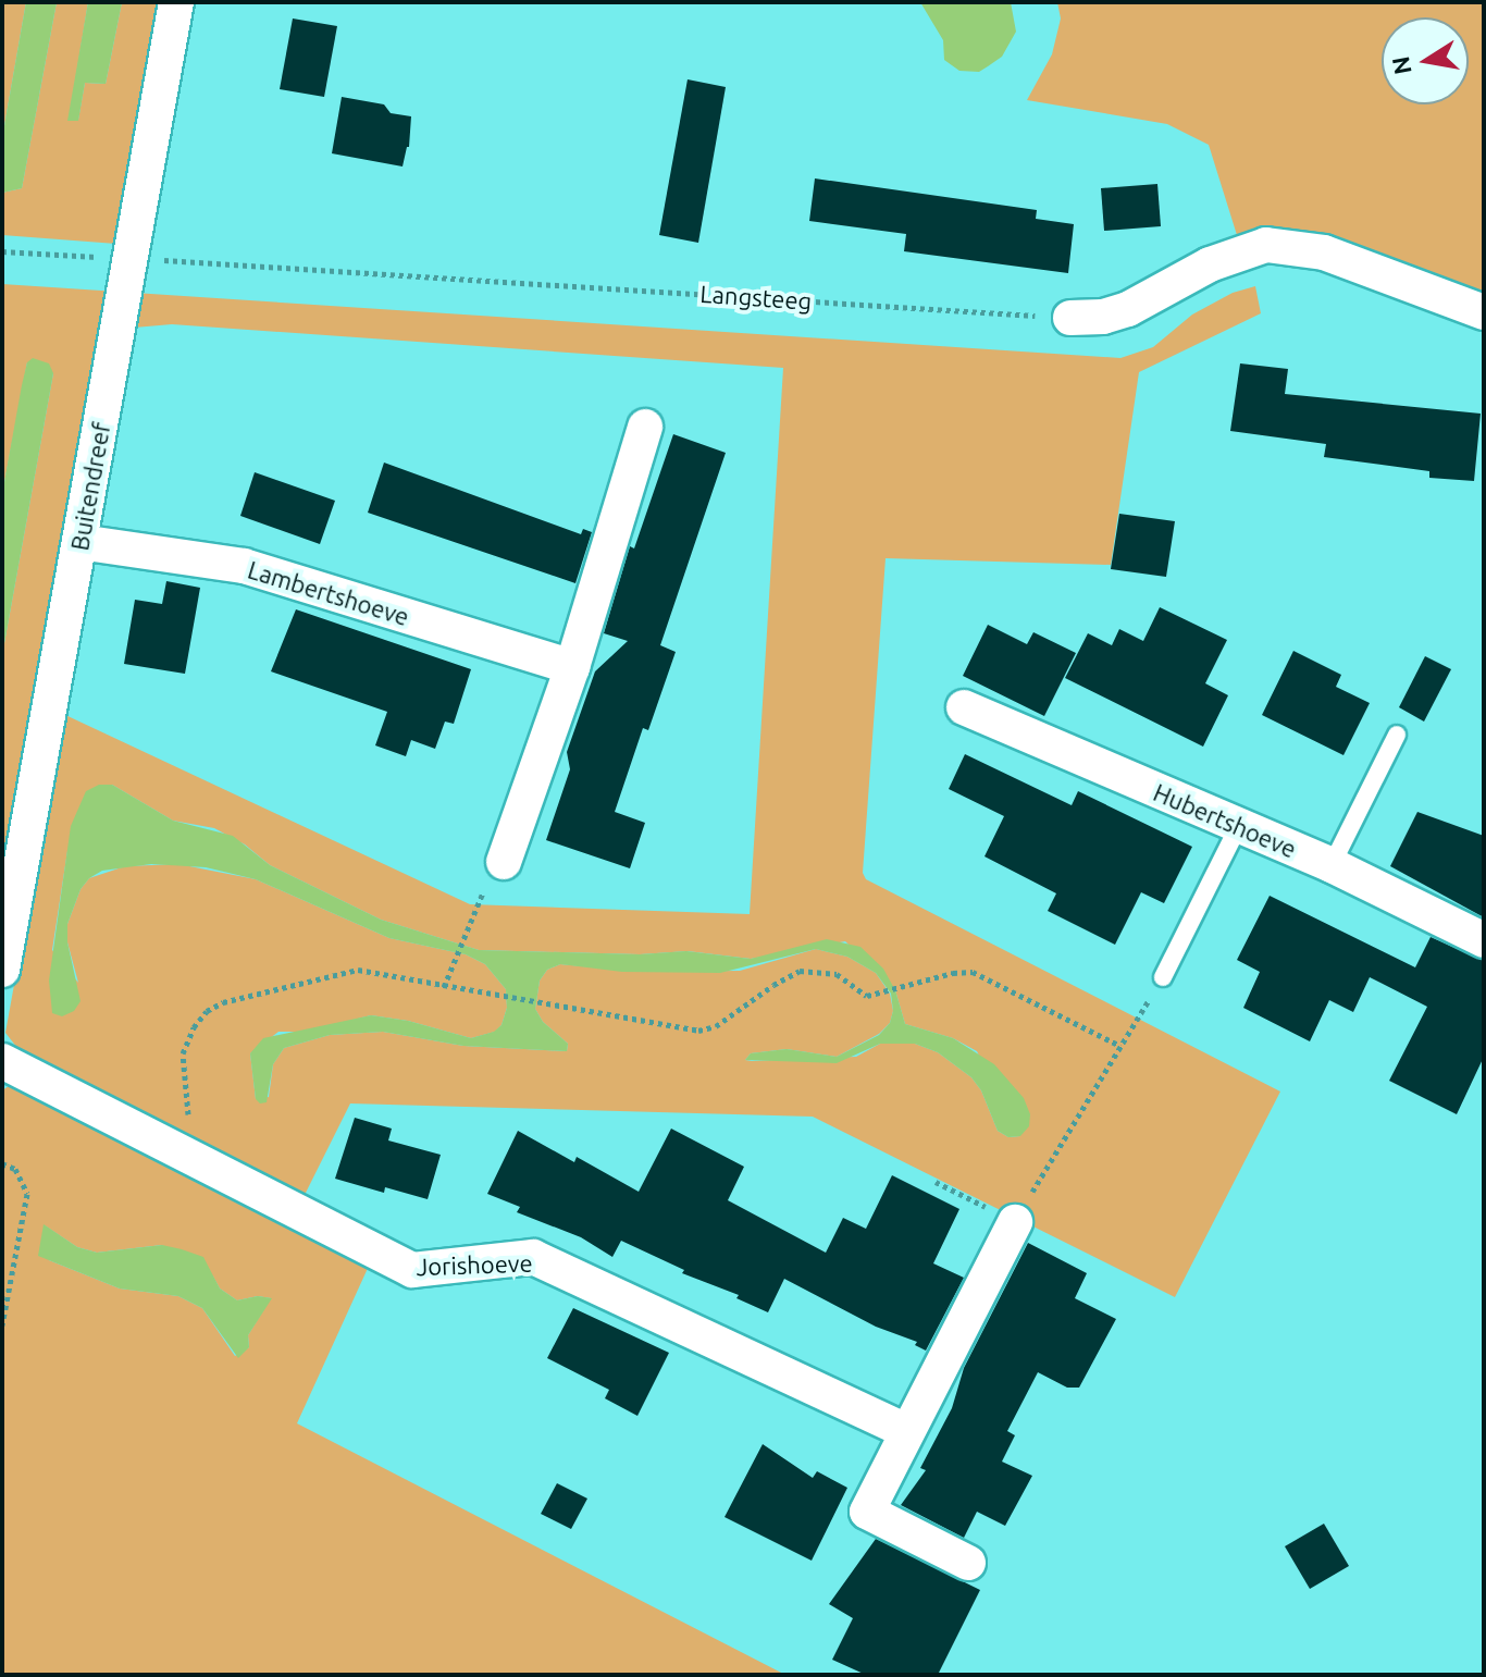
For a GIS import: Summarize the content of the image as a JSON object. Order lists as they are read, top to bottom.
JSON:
{
  "streets": {
    "street": [
      "Buitendreef",
      "Lambertshoeve",
      "Hubertshoeve",
      "Jorishoeve"
    ],
    "path": ["Langsteeg"]
  },
  "crossings": [
    ["Langsteeg", "Buitendreef"],
    ["Buitendreef", "Lambertshoeve"]
  ],
  "north": "left"
}
